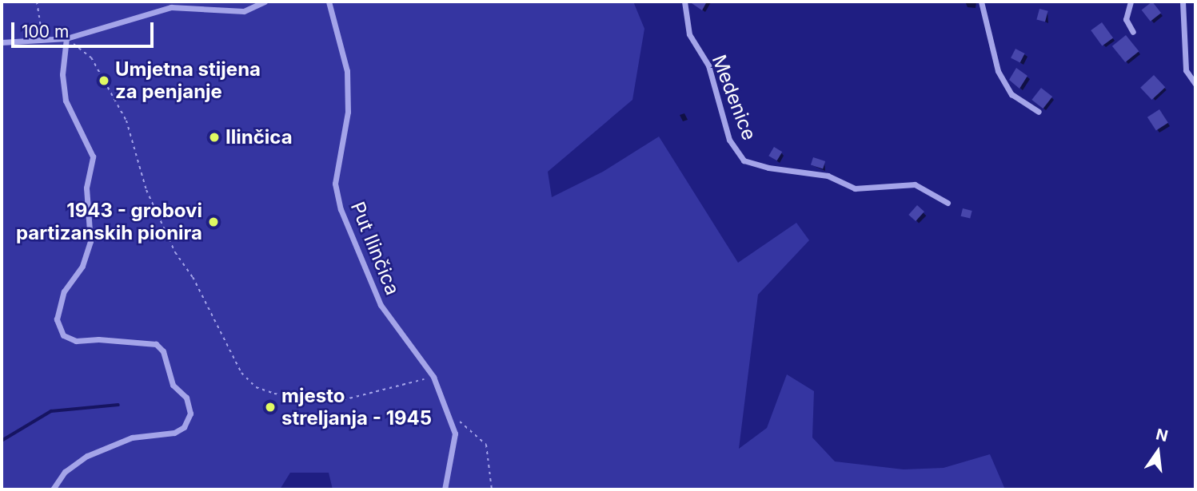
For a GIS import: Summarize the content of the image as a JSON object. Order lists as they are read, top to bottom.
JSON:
{
  "streets": {
    "street": ["Medenice", "Put Ilinčica"]
  },
  "places": [
    "Umjetna stijena za penjanje",
    "Ilinčica",
    "1943 - grobovi partizanskih pionira",
    "mjesto streljanja - 1945"
  ],
  "scale_bar": "100 m",
  "north": "top"
}
